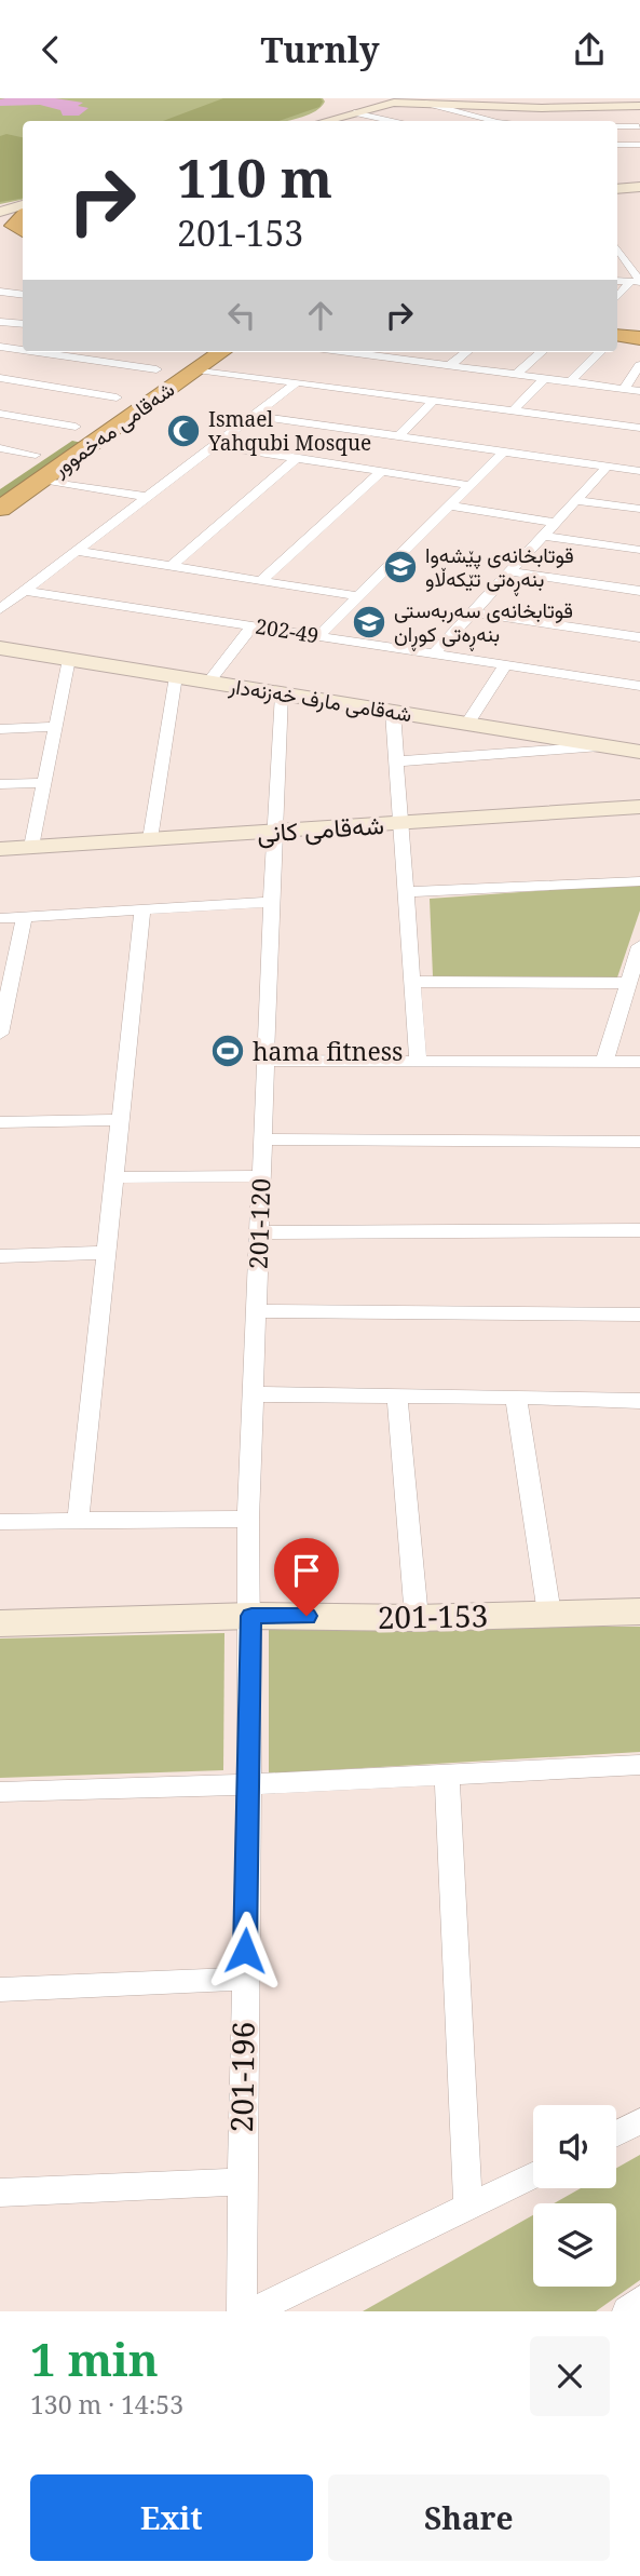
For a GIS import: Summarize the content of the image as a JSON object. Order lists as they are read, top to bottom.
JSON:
{
  "streets": {
    "highway": ["شەقامی مەخموور"],
    "street": [
      "202-49",
      "شەقامی مارف خەزنەدار",
      "شەقامی کانی",
      "201-120",
      "201-153",
      "201-196"
    ]
  },
  "crossings": [
    ["شەقامی مارف خەزنەدار", "201-120"],
    ["شەقامی کانی", "201-120"],
    ["201-120", "201-153"],
    ["201-120", "201-196"],
    ["201-153", "201-196"]
  ],
  "places": {
    "mosque": ["Ismael Yahqubi Mosque"],
    "school or university": ["قوتابخانەی پێشەوا بنەڕەتی تێکەڵاو", "قوتابخانەی سەربەستی بنەڕەتی کوڕان"],
    "sports": ["hama fitness"]
  },
  "page": {
    "header": "Turnly",
    "turn": ["110 m", "201-153"],
    "heading": ["1 min", "130 m · 14:53"],
    "buttons": ["Exit", "Share"]
  }
}
